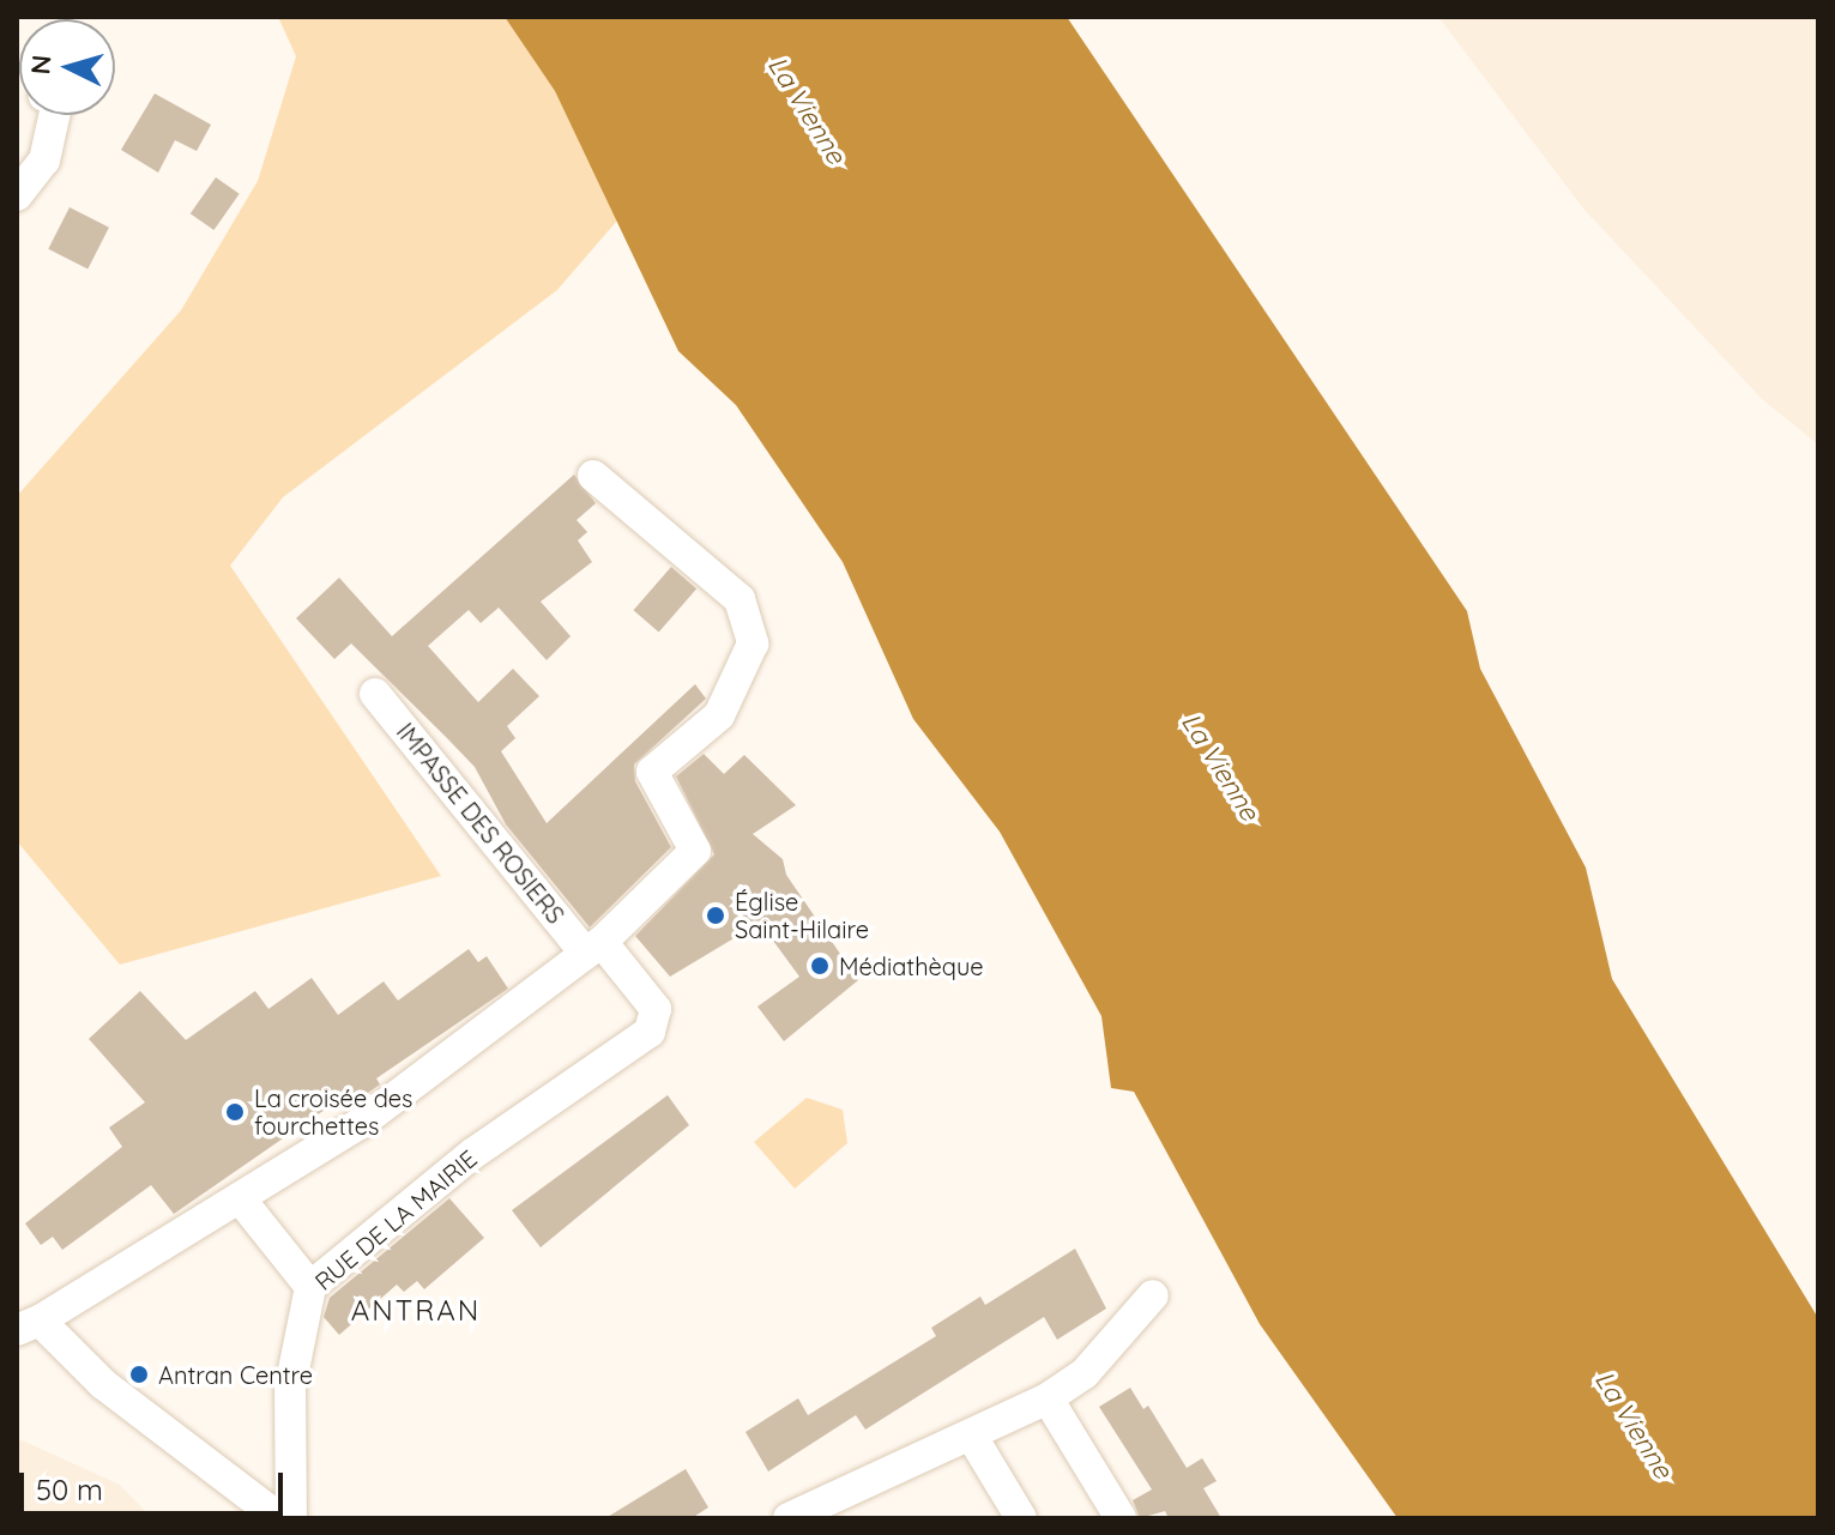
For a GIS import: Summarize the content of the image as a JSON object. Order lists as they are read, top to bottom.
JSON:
{
  "streets": {
    "street": ["IMPASSE DES ROSIERS", "RUE DE LA MAIRIE"]
  },
  "crossings": [
    ["IMPASSE DES ROSIERS", "RUE DE LA MAIRIE"]
  ],
  "districts": ["ANTRAN"],
  "water": ["La Vienne"],
  "places": [
    "Église Saint-Hilaire",
    "Médiathèque",
    "La croisée des fourchettes",
    "Antran Centre"
  ],
  "scale_bar": "50 m",
  "north": "left"
}
